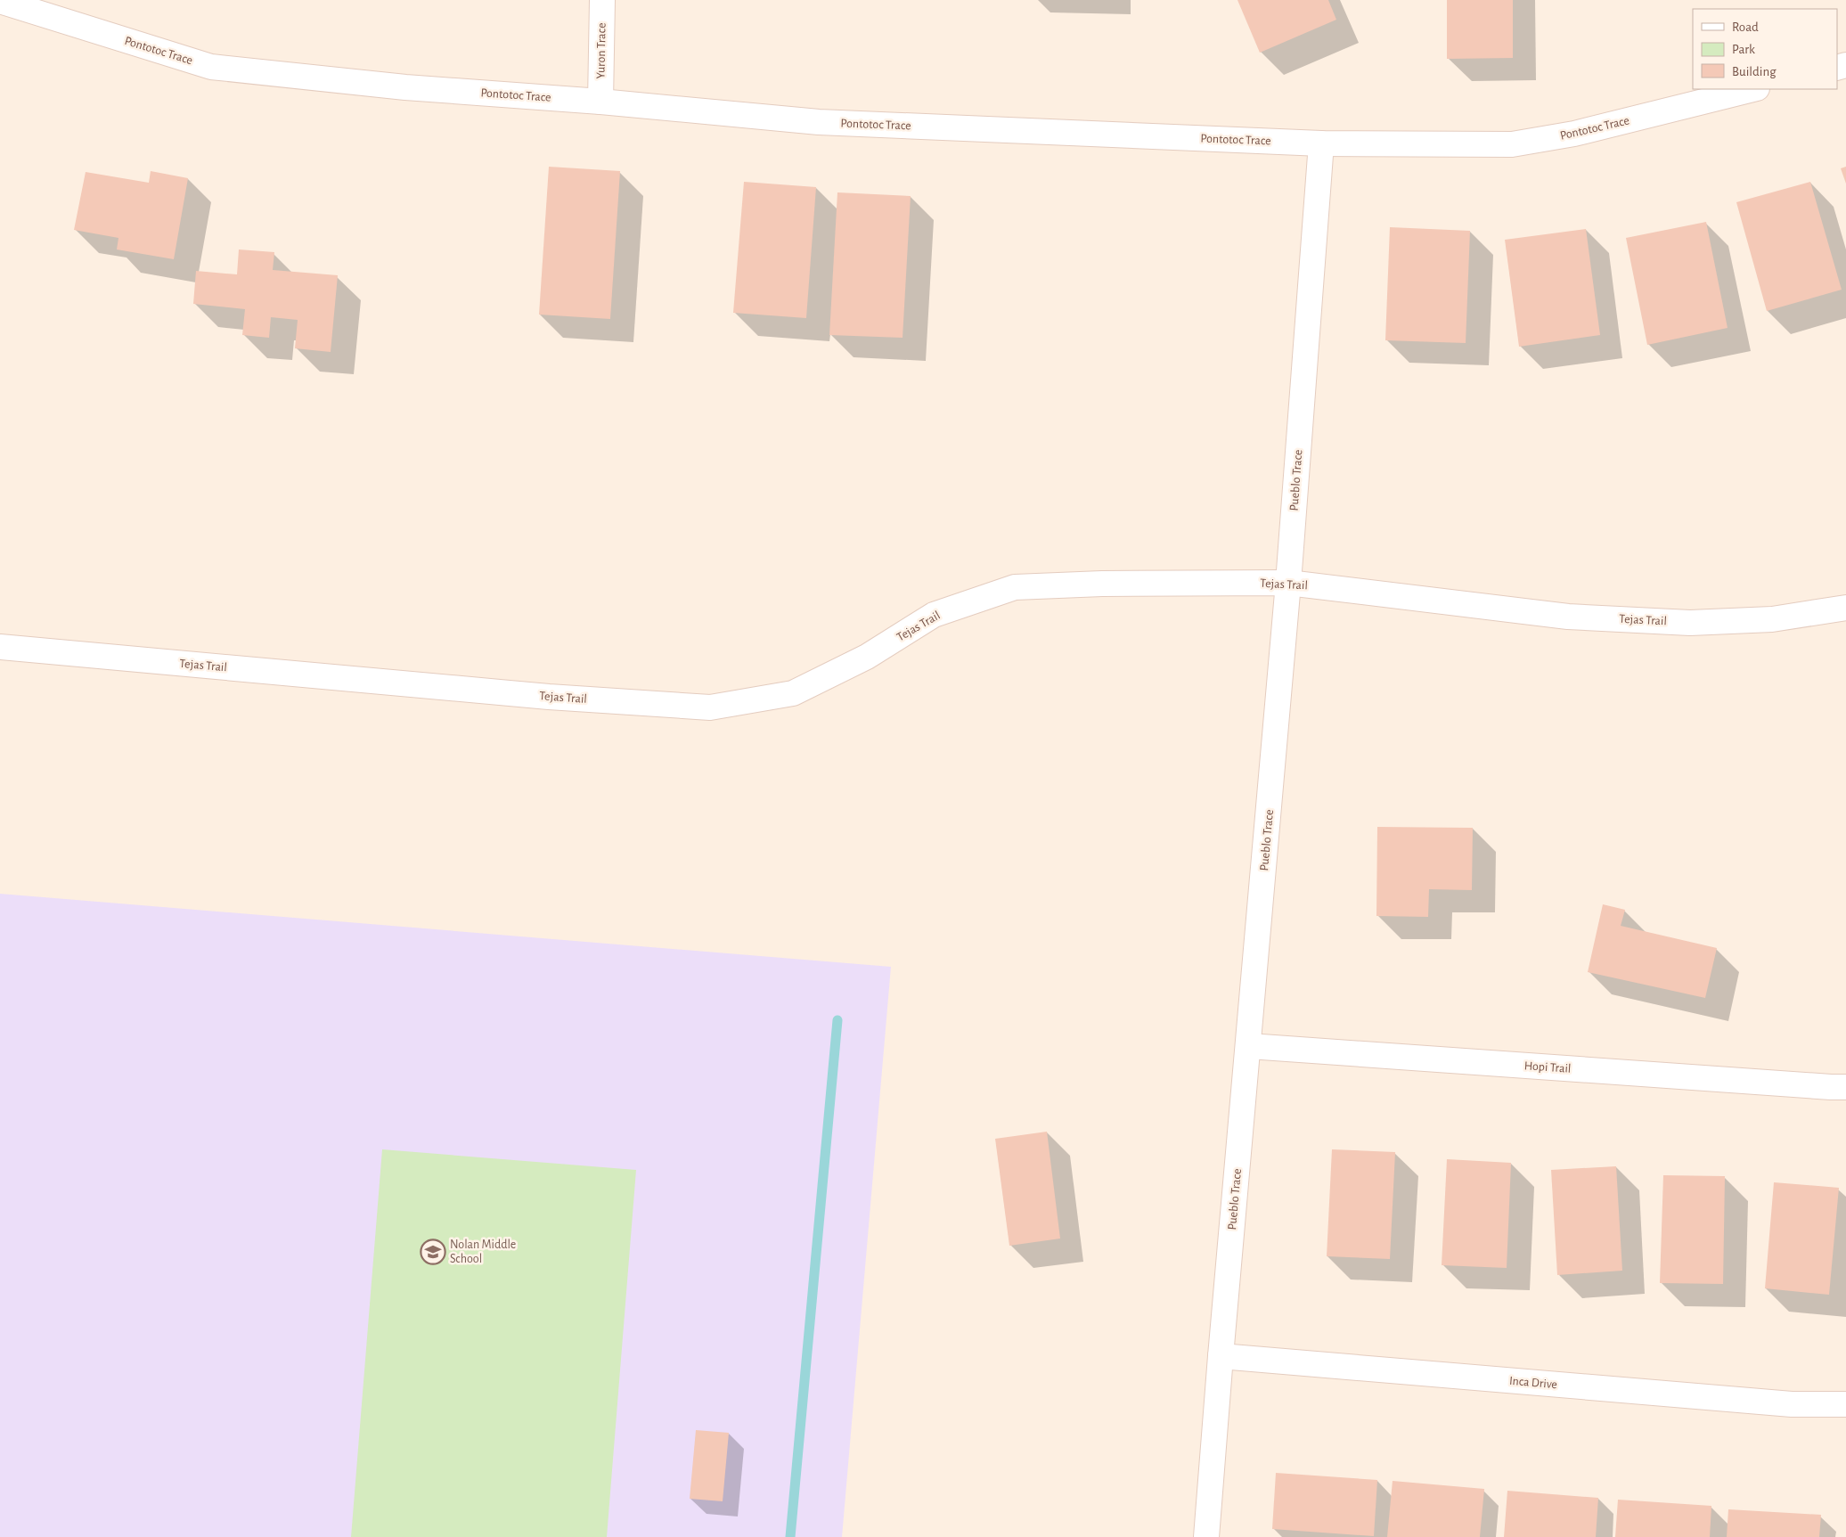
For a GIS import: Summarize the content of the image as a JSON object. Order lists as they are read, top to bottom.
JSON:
{
  "streets": {
    "street": [
      "Pontotoc Trace",
      "Yuron Trace",
      "Pueblo Trace",
      "Tejas Trail",
      "Hopi Trail",
      "Inca Drive"
    ]
  },
  "crossings": [
    ["Pontotoc Trace", "Yuron Trace"],
    ["Pontotoc Trace", "Pueblo Trace"],
    ["Pueblo Trace", "Tejas Trail"],
    ["Pueblo Trace", "Hopi Trail"],
    ["Pueblo Trace", "Inca Drive"]
  ],
  "places": {
    "school or university": ["Nolan Middle School"]
  },
  "legend": ["Road", "Park", "Building"]
}
